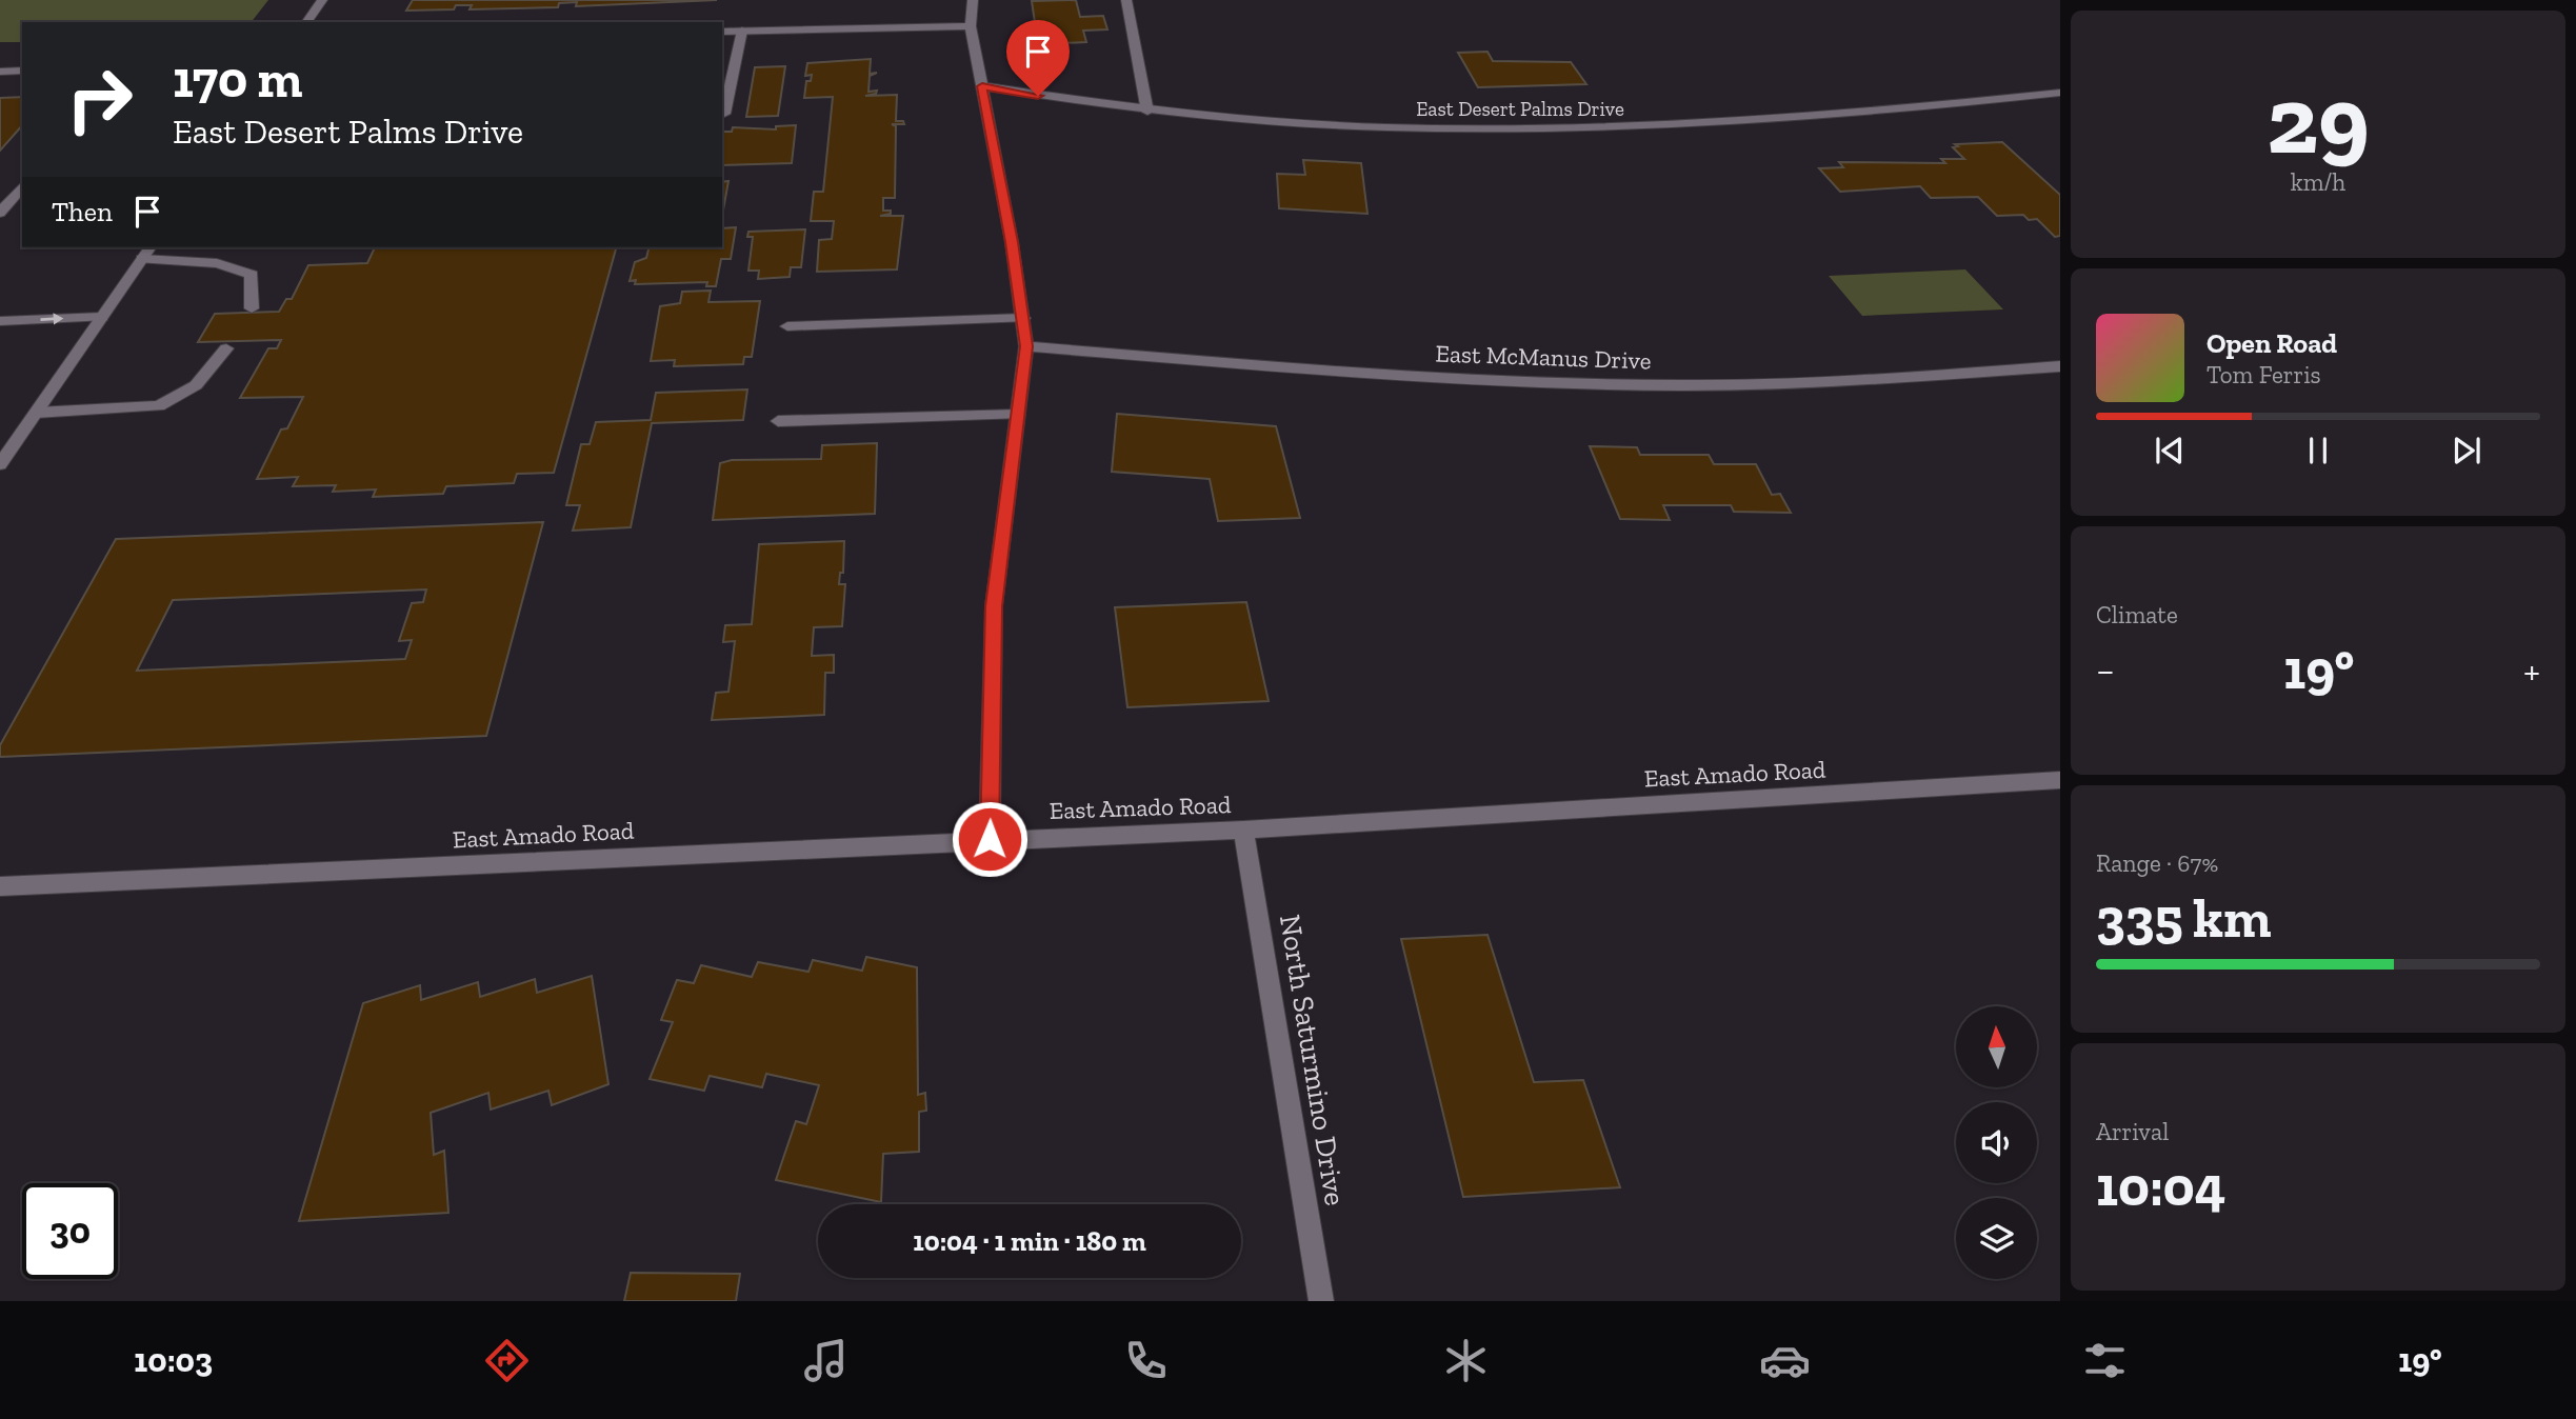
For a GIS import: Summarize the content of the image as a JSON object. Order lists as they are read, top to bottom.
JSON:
{
  "streets": {
    "street": [
      "East Desert Palms Drive",
      "East McManus Drive",
      "East Amado Road",
      "North Saturmino Drive"
    ]
  },
  "crossings": [
    ["East Amado Road", "North Saturmino Drive"]
  ],
  "north": "top",
  "page": {
    "tile": [
      ["29", "km/h"],
      "Climate",
      ["Range · 67%", "335 km"],
      ["Arrival", "10:04"]
    ],
    "turn": ["170 m", "East Desert Palms Drive"],
    "then": "Then",
    "song": ["Open Road", "Tom Ferris"],
    "heat": ["−", "19°", "+"],
    "limit": "30",
    "trip": "10:04 · 1 min · 180 m",
    "tabs": ["10:03", "19°"]
  }
}
